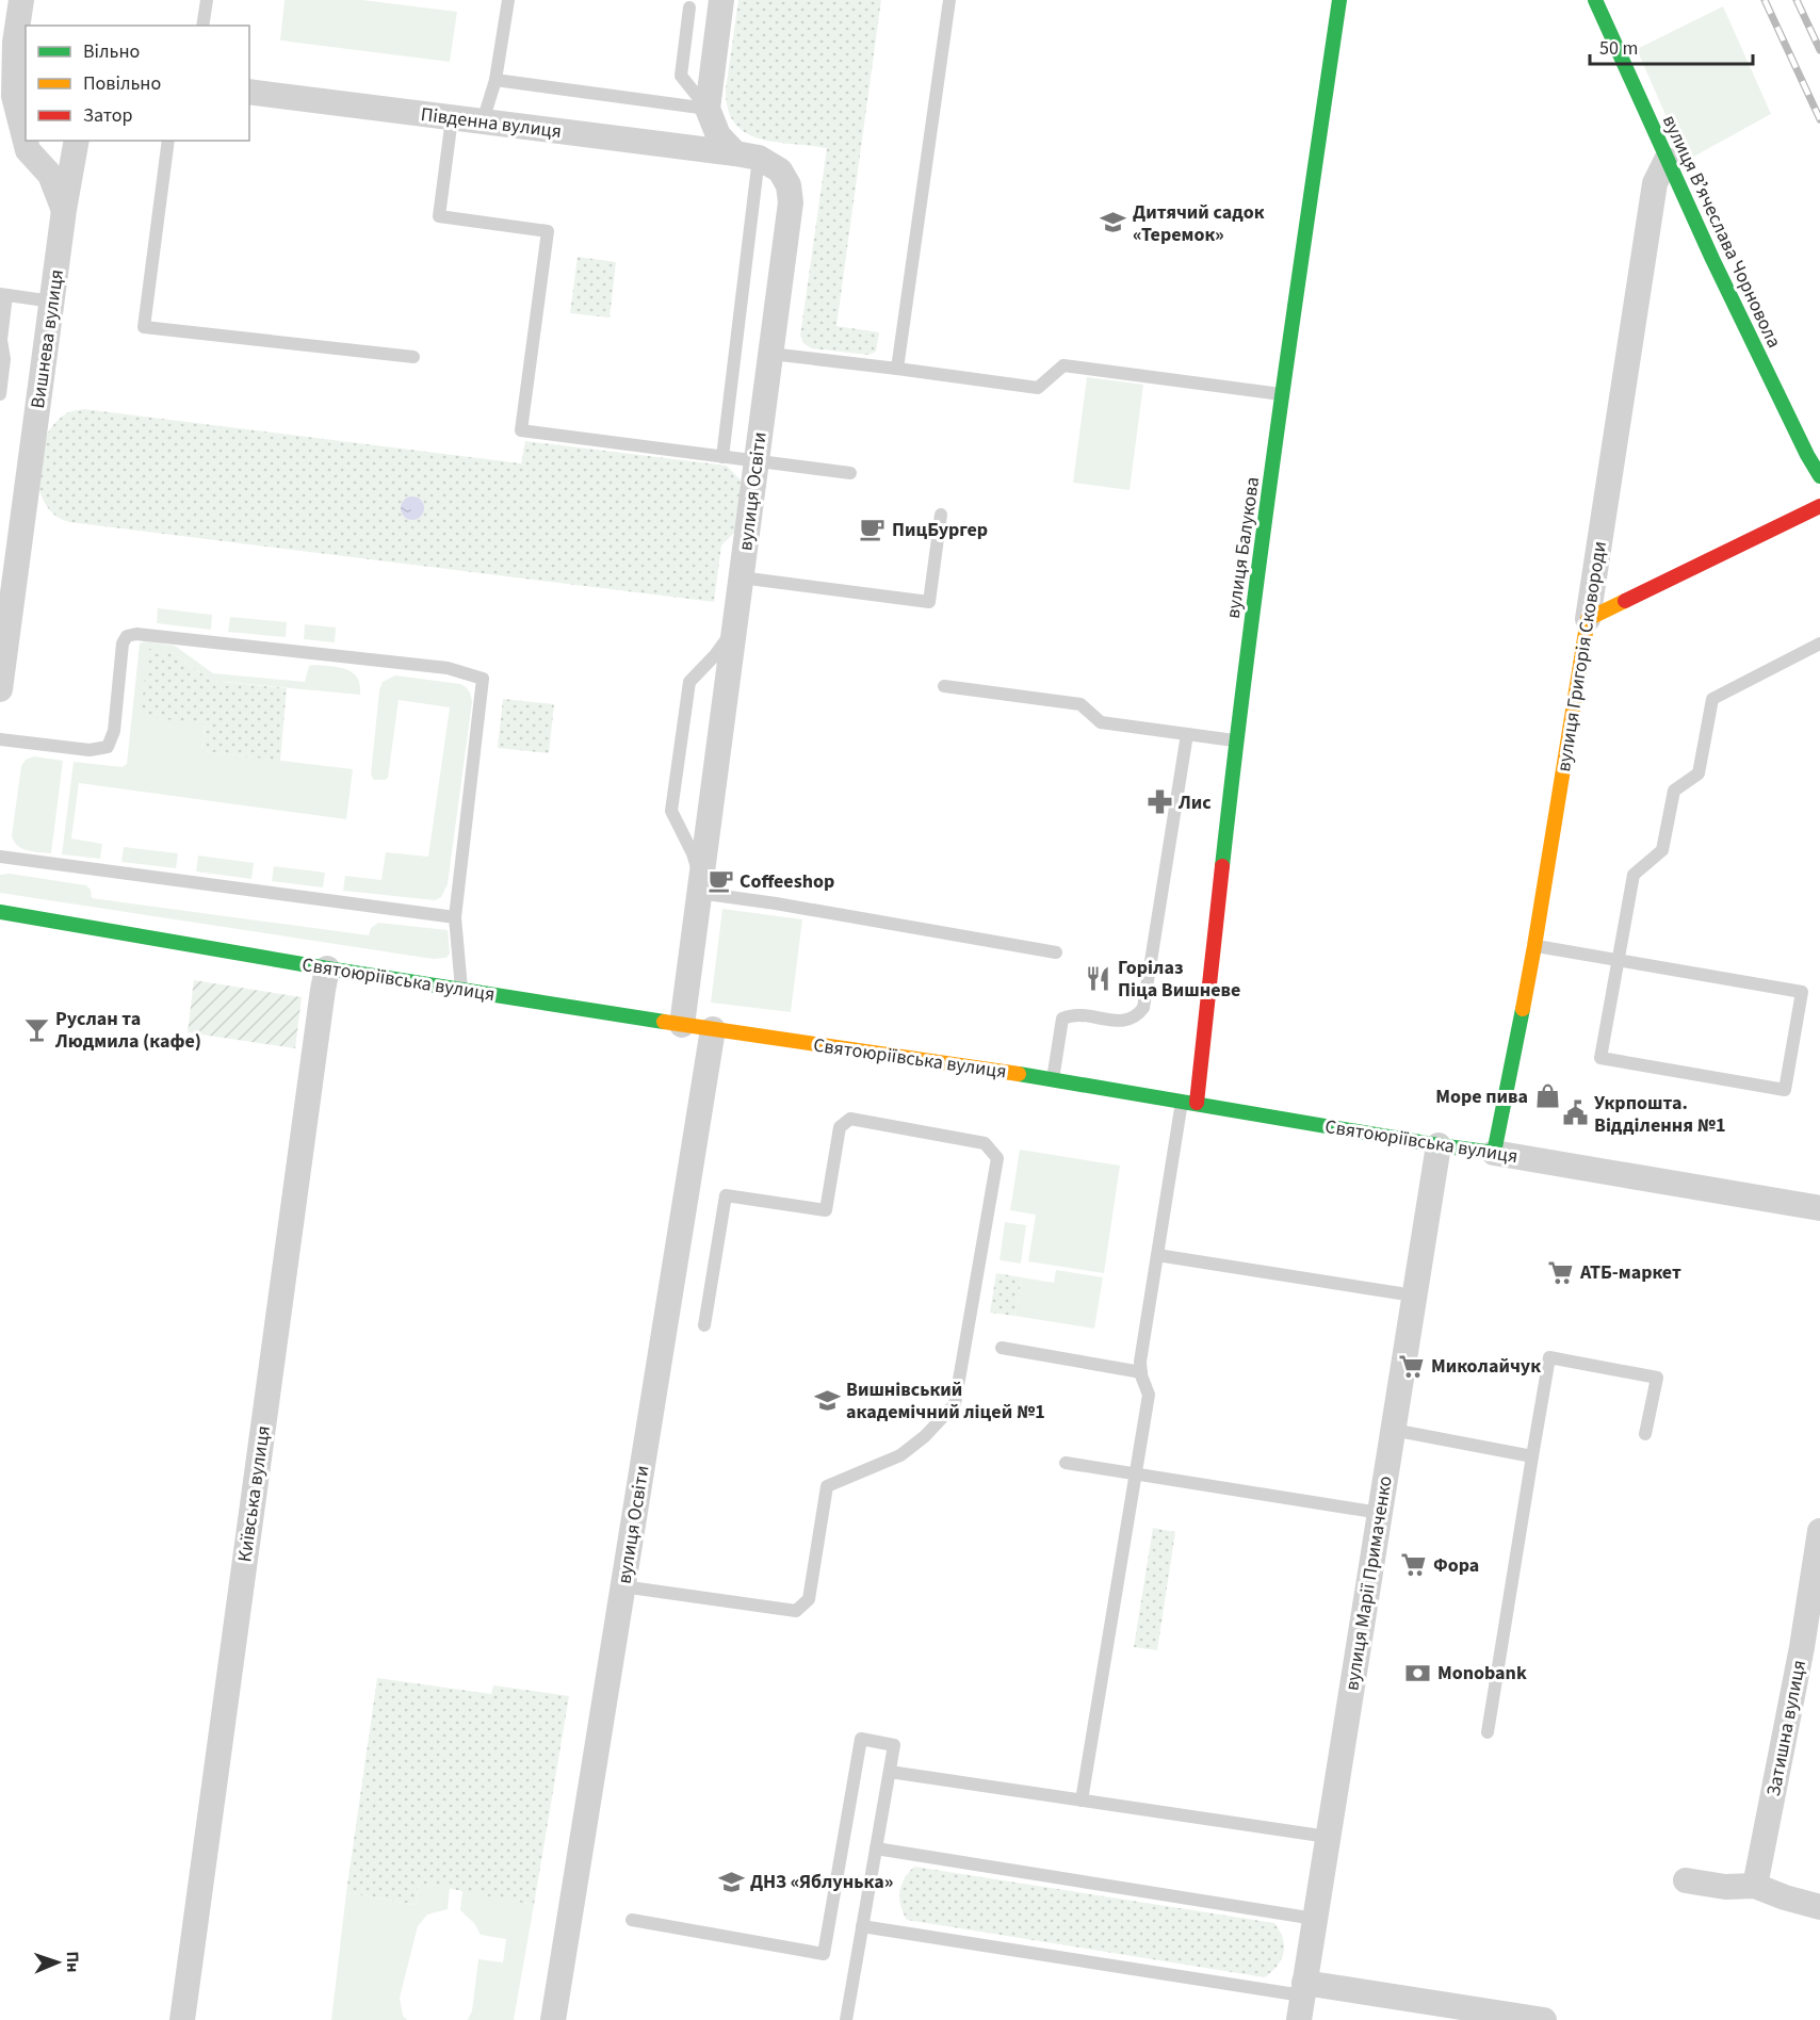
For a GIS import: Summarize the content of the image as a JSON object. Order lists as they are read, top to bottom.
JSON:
{
  "streets": {
    "street": [
      "Південна вулиця",
      "вулиця Вʼячеслава Чорновола",
      "Вишнева вулиця",
      "вулиця Освіти",
      "вулиця Балукова",
      "вулиця Григорія Сковороди",
      "Святоюріївська вулиця",
      "Київська вулиця",
      "вулиця Марії Примаченко",
      "Затишна вулиця"
    ]
  },
  "crossings": [
    ["Південна вулиця", "вулиця Освіти"],
    ["вулиця Вʼячеслава Чорновола", "вулиця Григорія Сковороди"],
    ["вулиця Освіти", "Святоюріївська вулиця"],
    ["вулиця Балукова", "Святоюріївська вулиця"],
    ["вулиця Григорія Сковороди", "Святоюріївська вулиця"],
    ["Святоюріївська вулиця", "Київська вулиця"],
    ["Святоюріївська вулиця", "вулиця Марії Примаченко"]
  ],
  "places": {
    "school or university": ["Дитячий садок «Теремок»", "Вишнівський академічний ліцей №1", "ДНЗ «Яблунька»"],
    "cafe": ["ПицБургер", "Coffeeshop"],
    "pharmacy": ["Лис"],
    "restaurant": ["Горілаз Піца Вишневе"],
    "bar": ["Руслан та Людмила (кафе)"],
    "shop": ["Море пива"],
    "public building": ["Укрпошта. Відділення №1"],
    "supermarket": ["АТБ-маркет", "Миколайчук", "Фора"],
    "bank": ["Monobank"]
  },
  "legend": ["Вільно", "Повільно", "Затор"],
  "scale_bar": "50 m",
  "north": "right"
}
